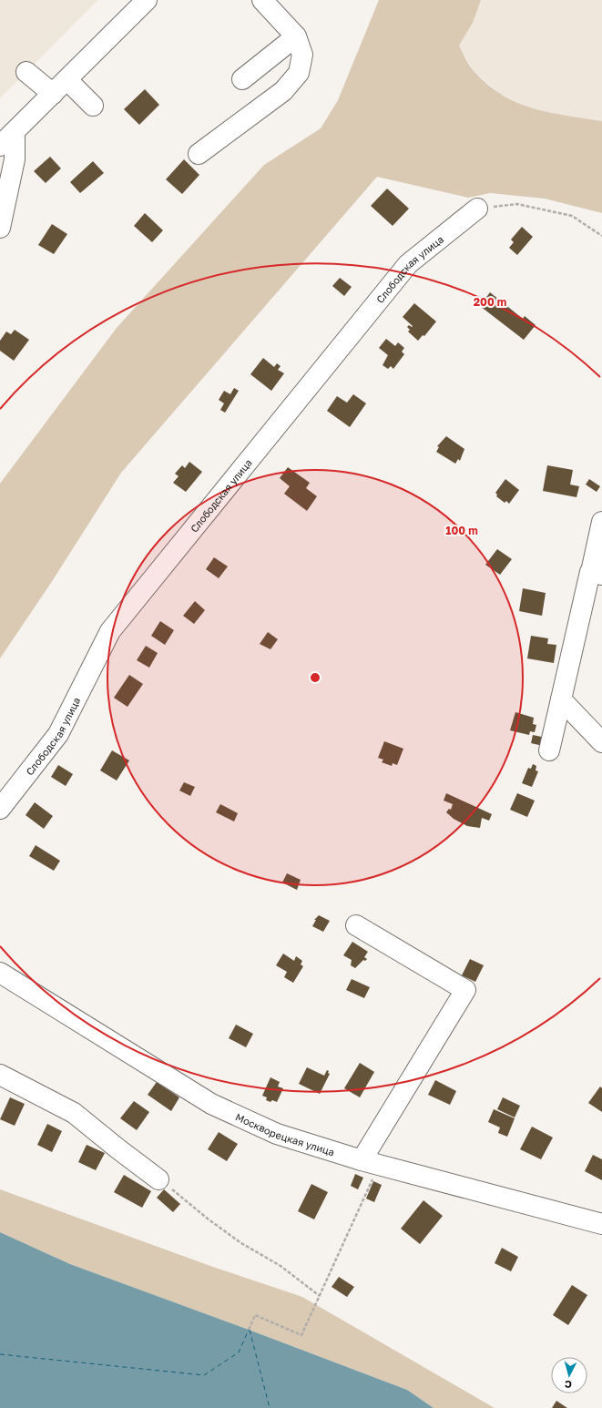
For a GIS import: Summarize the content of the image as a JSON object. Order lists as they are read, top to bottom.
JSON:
{
  "streets": {
    "street": ["Слободская улица", "Москворецкая улица"]
  },
  "north": "bottom",
  "rings": ["200 m", "100 m"]
}
